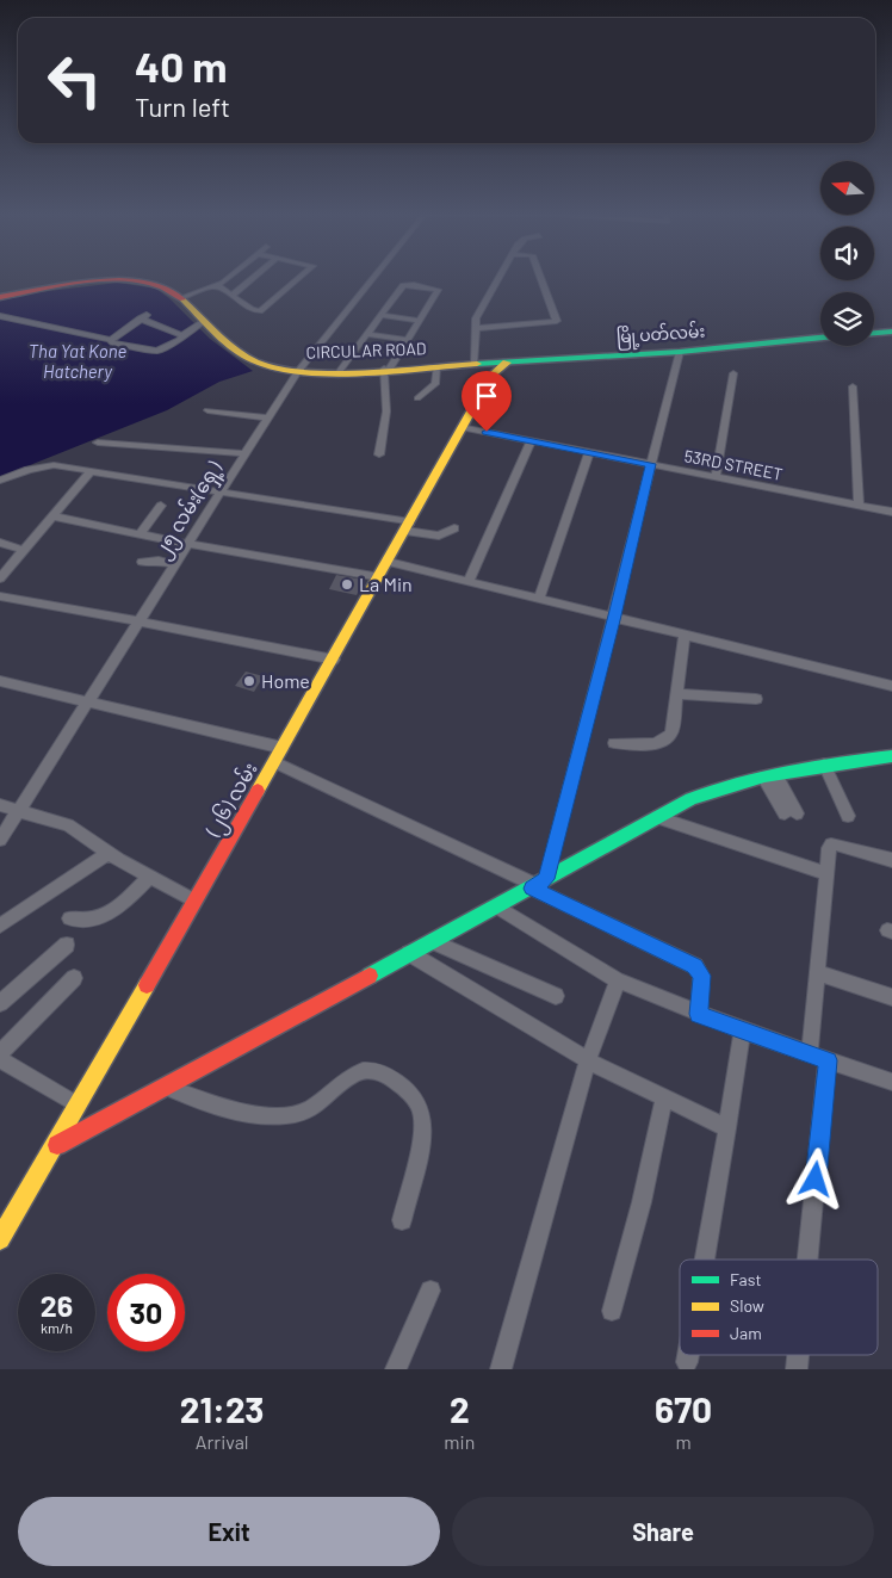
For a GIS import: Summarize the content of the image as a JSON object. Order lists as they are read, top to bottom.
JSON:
{
  "streets": {
    "main road": ["မြို့ပတ်လမ်း", "CIRCULAR ROAD", "(၂၆) လမ်း"],
    "street": ["53RD STREET", "၂၅ လမ်း(ရှေ့)"]
  },
  "crossings": [
    ["မြို့ပတ်လမ်း", "CIRCULAR ROAD"],
    ["CIRCULAR ROAD", "၂၅ လမ်း(ရှေ့)"],
    ["53RD STREET", "(၂၆) လမ်း"]
  ],
  "water": ["Tha Yat Kone Hatchery"],
  "places": ["La Min", "Home"],
  "legend": ["Fast", "Slow", "Jam"],
  "north": "left",
  "page": {
    "turn": ["40 m", "Turn left"],
    "speed": "26 km/h",
    "limit": "30",
    "eta": [
      "21:23",
      "Arrival",
      "2",
      "min",
      "670",
      "m"
    ],
    "buttons": ["Exit", "Share"]
  }
}
